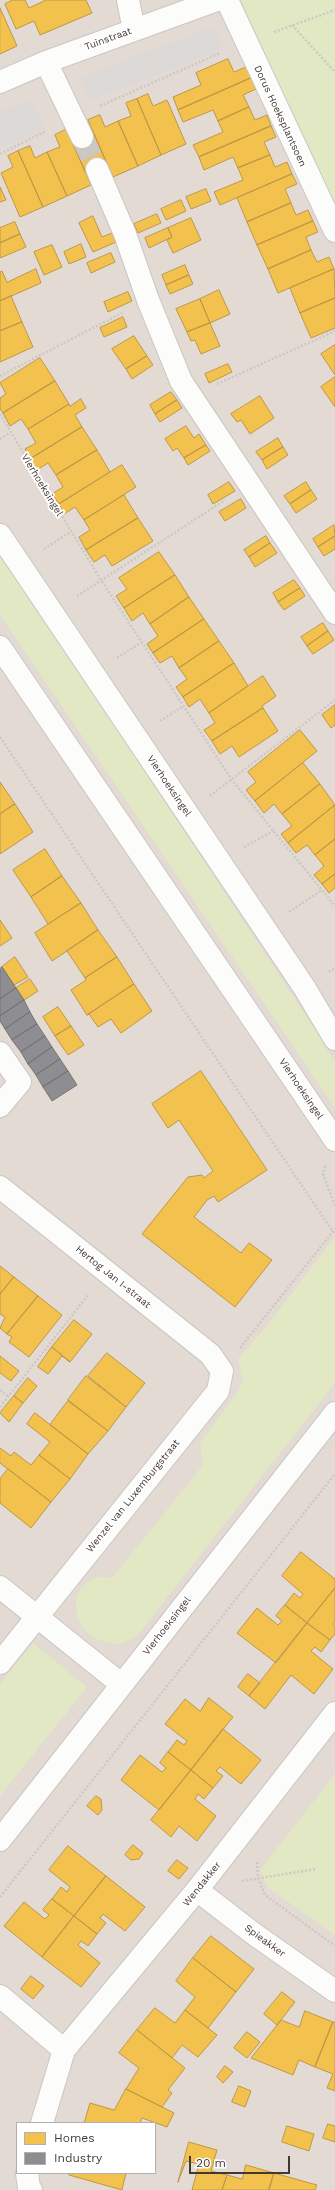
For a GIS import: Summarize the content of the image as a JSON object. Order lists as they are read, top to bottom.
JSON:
{
  "streets": {
    "street": [
      "Tuinstraat",
      "Dorus Hoeksplantsoen",
      "Vierhoeksingel",
      "Hertog Jan I-straat",
      "Wenzel van Luxemburgstraat",
      "Wendakker",
      "Spieakker"
    ]
  },
  "crossings": [
    ["Hertog Jan I-straat", "Wenzel van Luxemburgstraat"],
    ["Wendakker", "Spieakker"]
  ],
  "legend": ["Homes", "Industry"],
  "scale_bar": "20 m"
}
